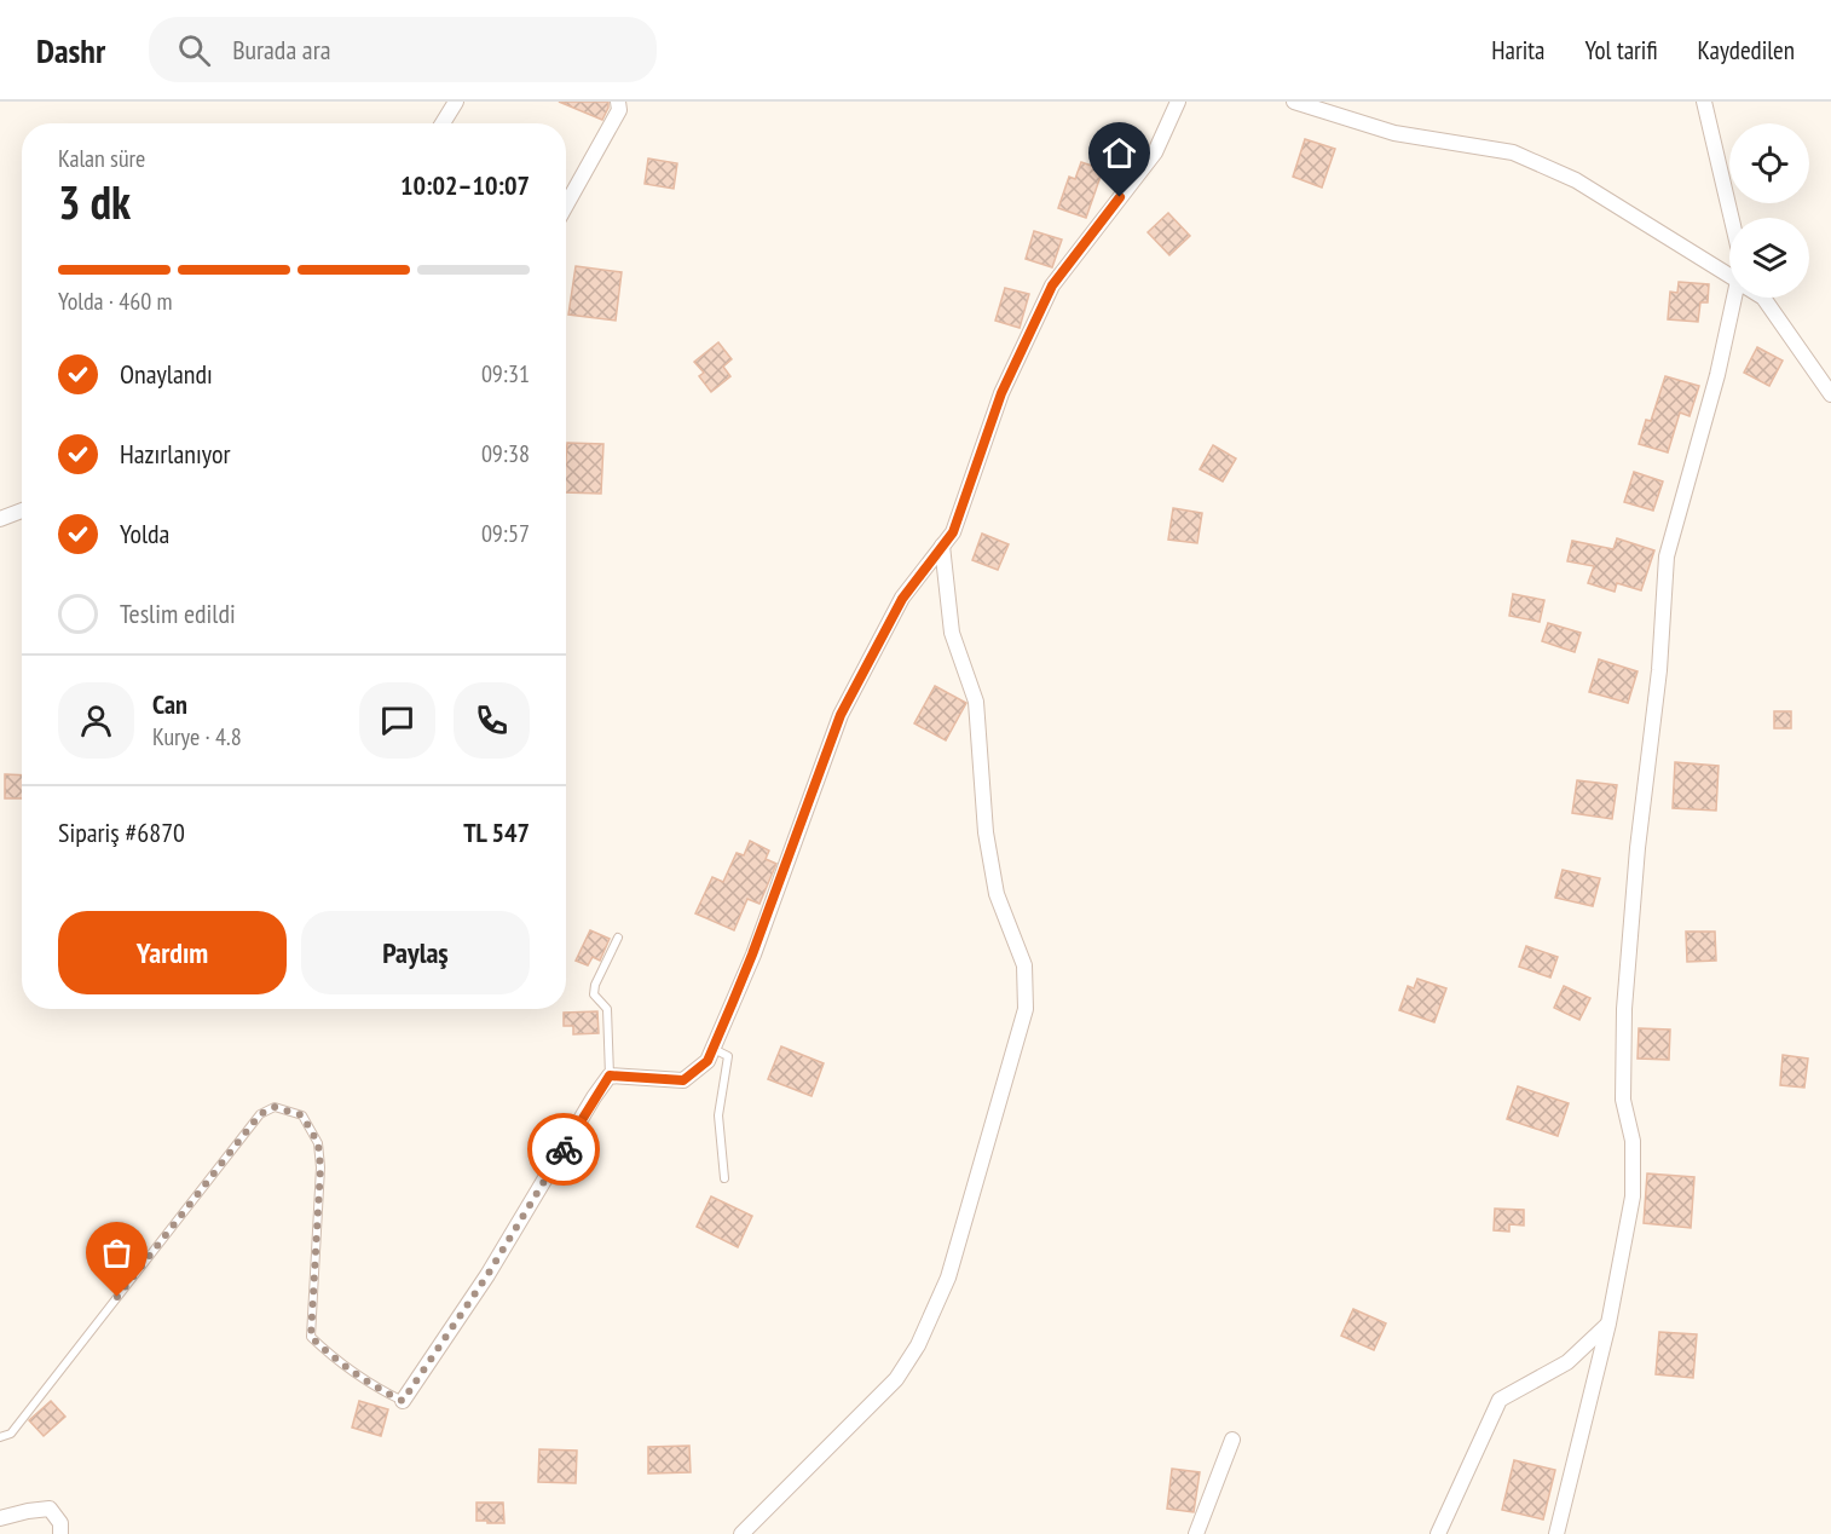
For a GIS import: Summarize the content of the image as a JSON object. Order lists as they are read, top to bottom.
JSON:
{
  "page": {
    "header": "Dashr",
    "search": "Burada ara",
    "nav": ["Harita", "Yol tarifi", "Kaydedilen"],
    "heading": ["3 dk", "Kalan süre", "10:02–10:07"],
    "panel": [
      "Can",
      "Kurye · 4.8",
      "Sipariş #6870",
      "TL 547"
    ],
    "bar": "Yolda · 460 m",
    "list": [
      ["Onaylandı", "09:31"],
      ["Hazırlanıyor", "09:38"],
      ["Yolda", "09:57"],
      "Teslim edildi"
    ],
    "buttons": ["Yardım", "Paylaş"]
  }
}
